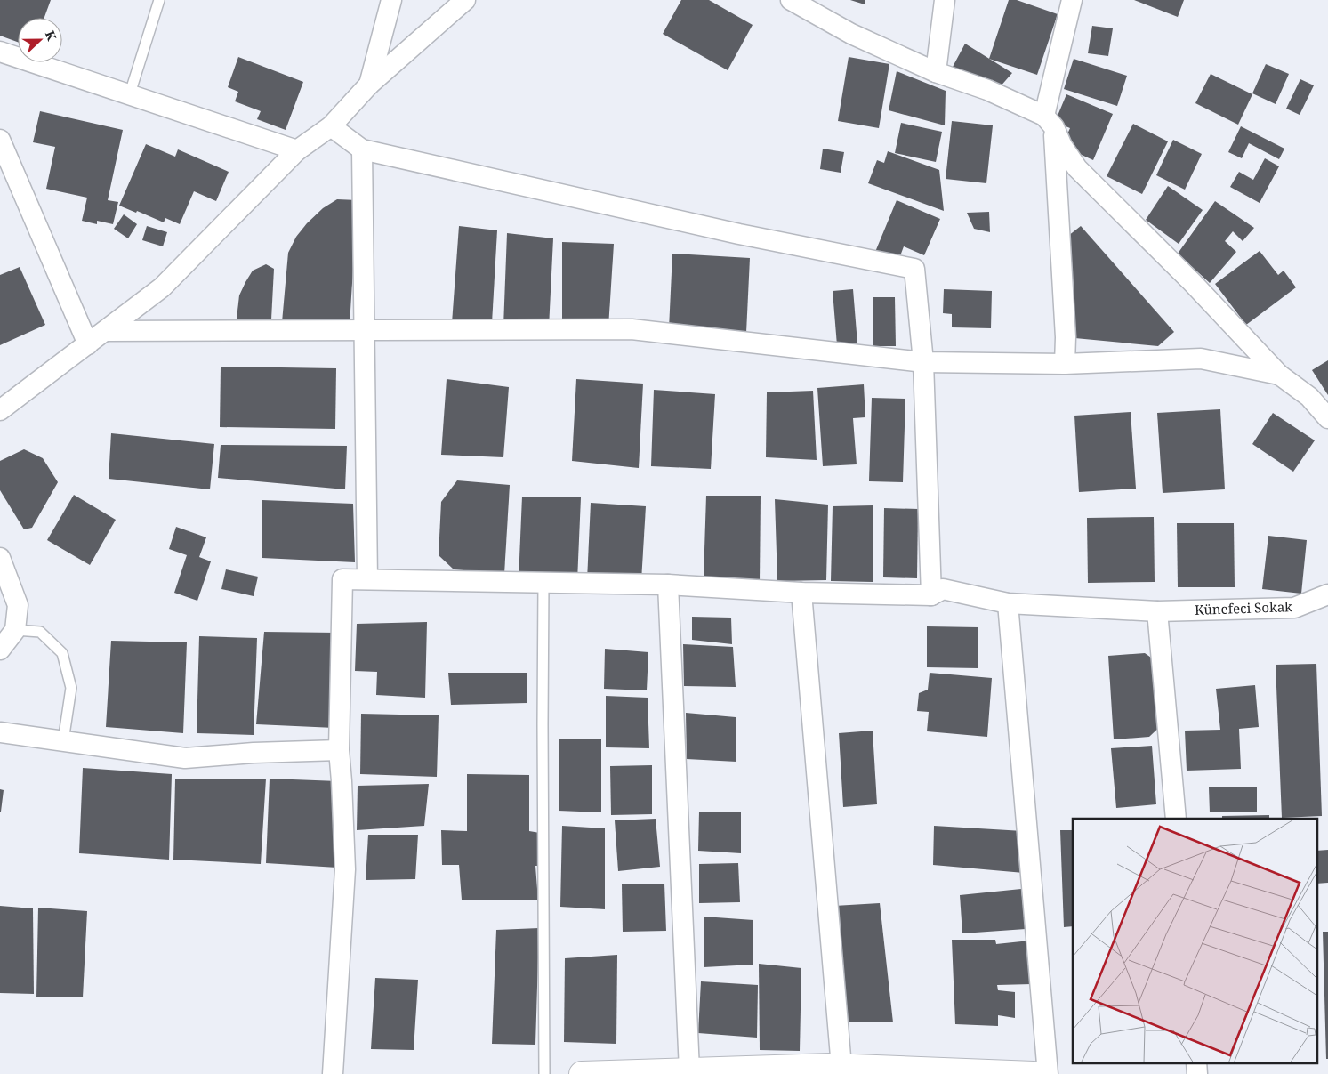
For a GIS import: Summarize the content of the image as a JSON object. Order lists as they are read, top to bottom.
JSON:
{
  "streets": {
    "street": ["Künefeci Sokak"]
  },
  "north": "right"
}
